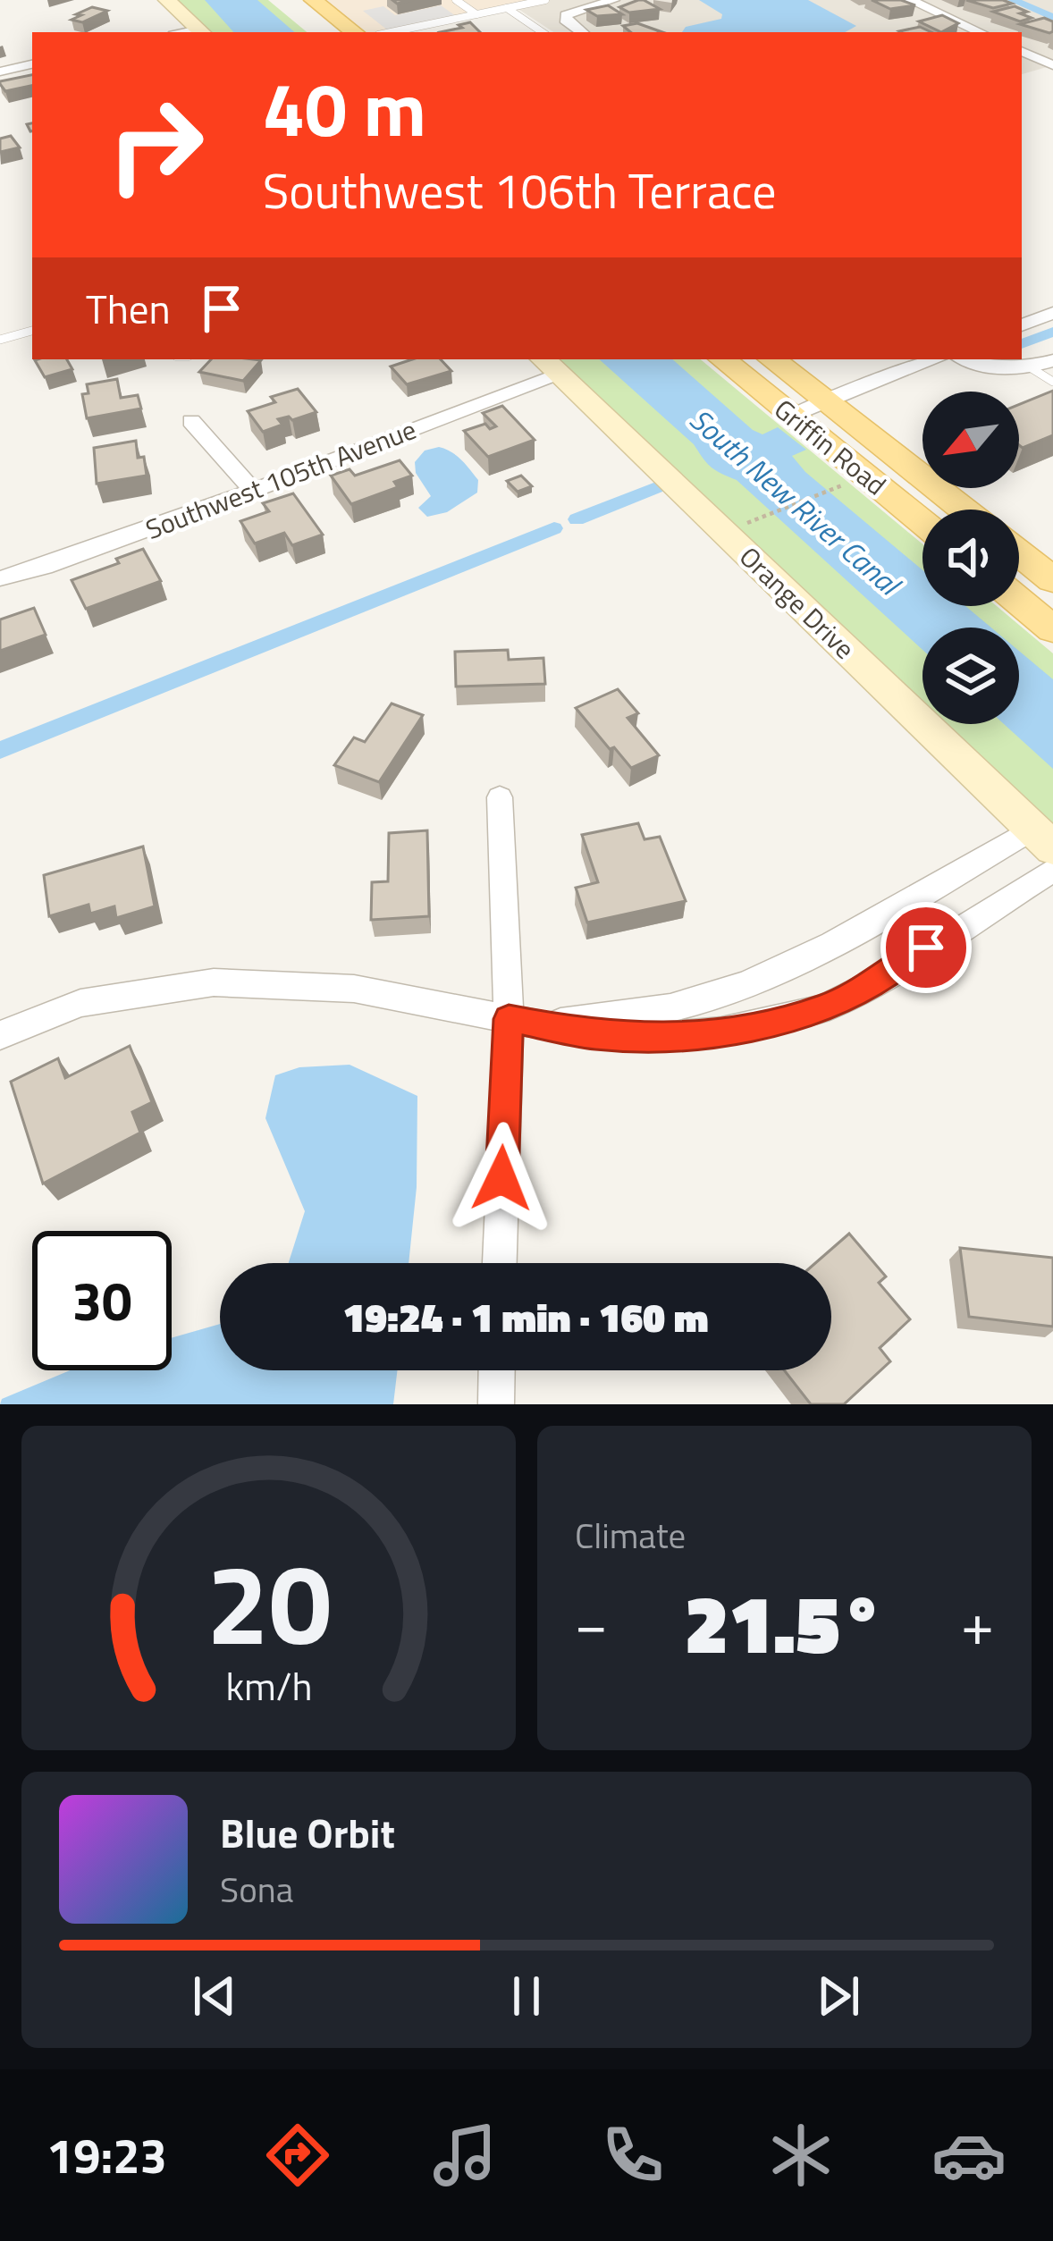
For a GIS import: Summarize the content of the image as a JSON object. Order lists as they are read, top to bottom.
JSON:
{
  "streets": {
    "main road": ["Griffin Road"],
    "street": ["Southwest 105th Avenue", "Orange Drive"]
  },
  "crossings": [
    ["Southwest 105th Avenue", "Orange Drive"]
  ],
  "water": ["South New River Canal"],
  "north": "bottom left",
  "page": {
    "turn": ["40 m", "Southwest 106th Terrace"],
    "then": "Then",
    "limit": "30",
    "trip": "19:24 · 1 min · 160 m",
    "tile": "Climate",
    "heat": ["−", "21.5°", "+"],
    "song": ["Blue Orbit", "Sona"],
    "tabs": "19:23",
    "gauge": ["20", "km/h"]
  }
}
